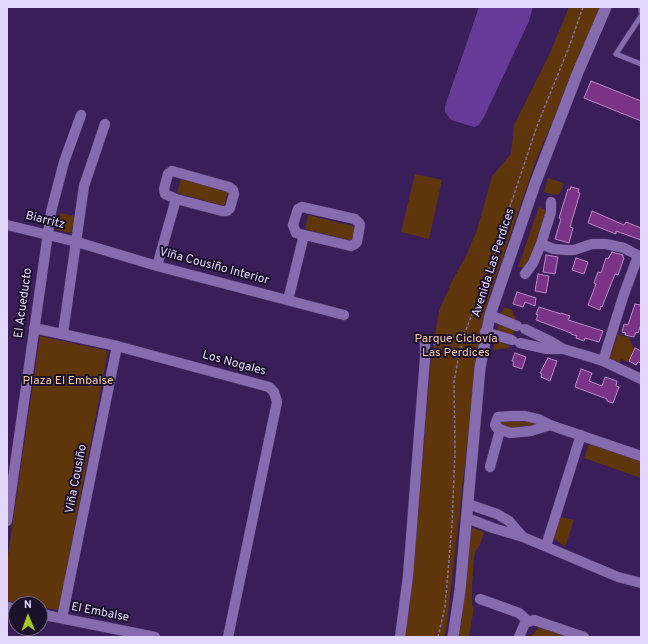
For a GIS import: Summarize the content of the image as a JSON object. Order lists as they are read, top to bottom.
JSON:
{
  "streets": {
    "street": [
      "Biarritz",
      "Avenida Las Perdices",
      "Viña Cousiño Interior",
      "El Acueducto",
      "Los Nogales",
      "Viña Cousiño",
      "El Embalse"
    ]
  },
  "crossings": [
    ["Biarritz", "Viña Cousiño Interior"],
    ["Biarritz", "El Acueducto"],
    ["El Acueducto", "Los Nogales"],
    ["Los Nogales", "Viña Cousiño"],
    ["Viña Cousiño", "El Embalse"]
  ],
  "parks": ["Parque Ciclovía Las Perdices", "Plaza El Embalse"],
  "north": "top"
}
